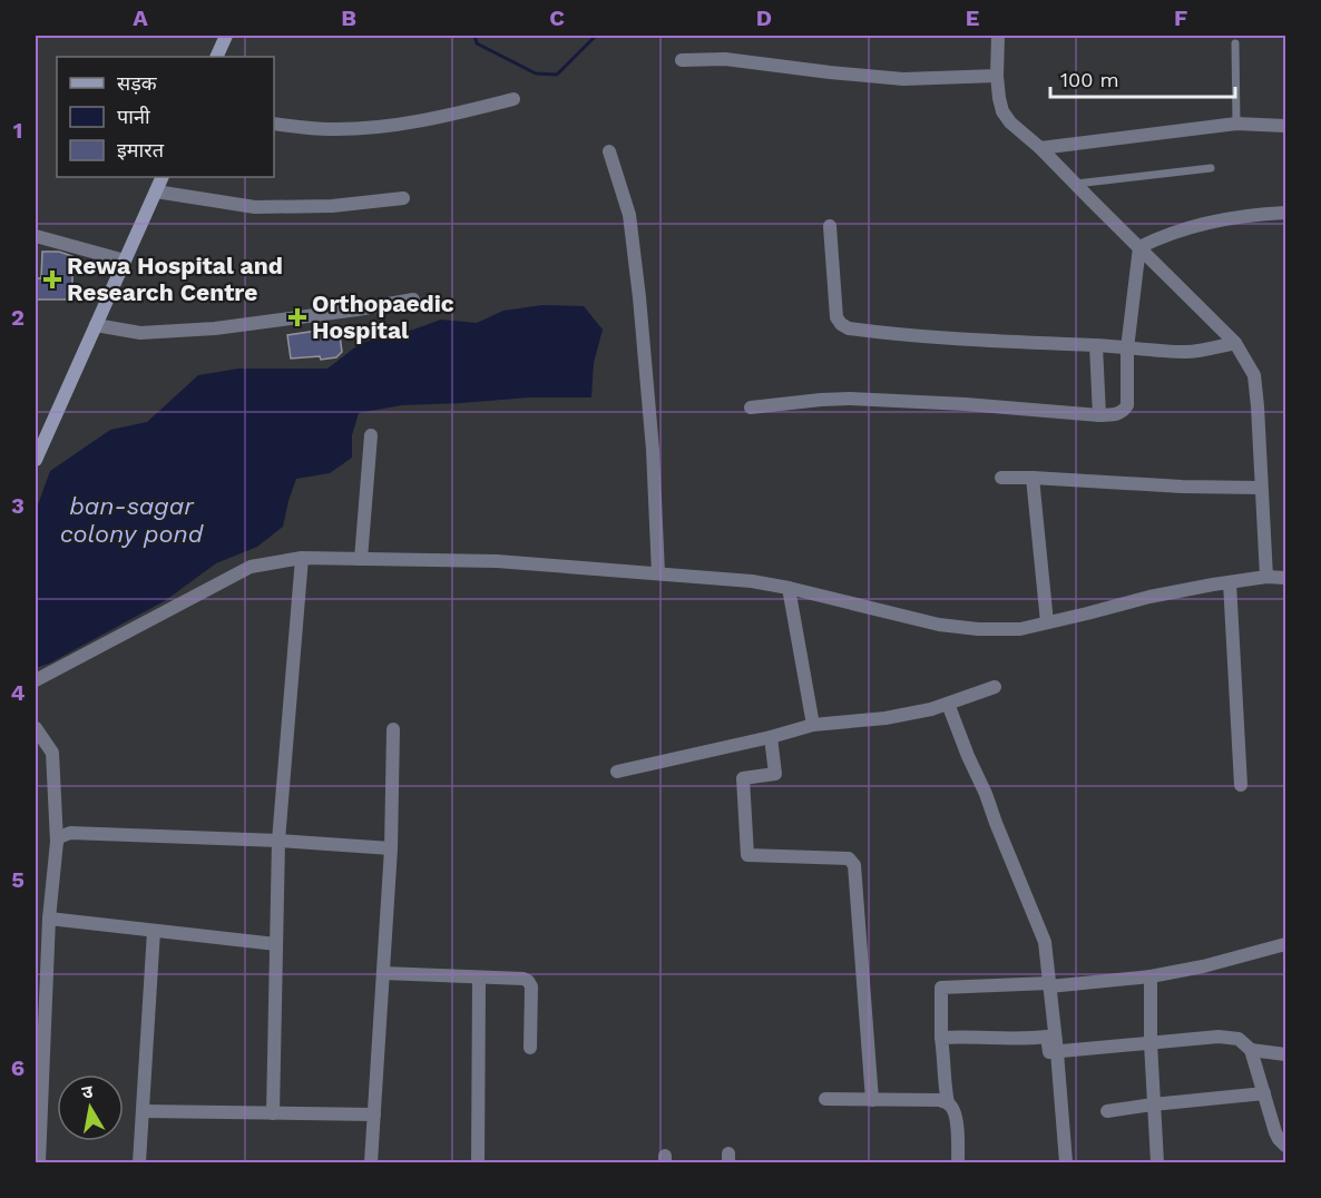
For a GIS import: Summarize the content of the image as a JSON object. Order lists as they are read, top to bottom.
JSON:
{
  "water": ["ban-sagar colony pond"],
  "places": {
    "health": ["Rewa Hospital and Research Centre", "Orthopaedic Hospital"]
  },
  "legend": ["सड़क", "पानी", "इमारत"],
  "scale_bar": "100 m",
  "north": "top",
  "grid": {
    "columns": [
      "A",
      "B",
      "C",
      "D",
      "E",
      "F"
    ],
    "rows": [
      "1",
      "2",
      "3",
      "4",
      "5",
      "6"
    ]
  }
}
